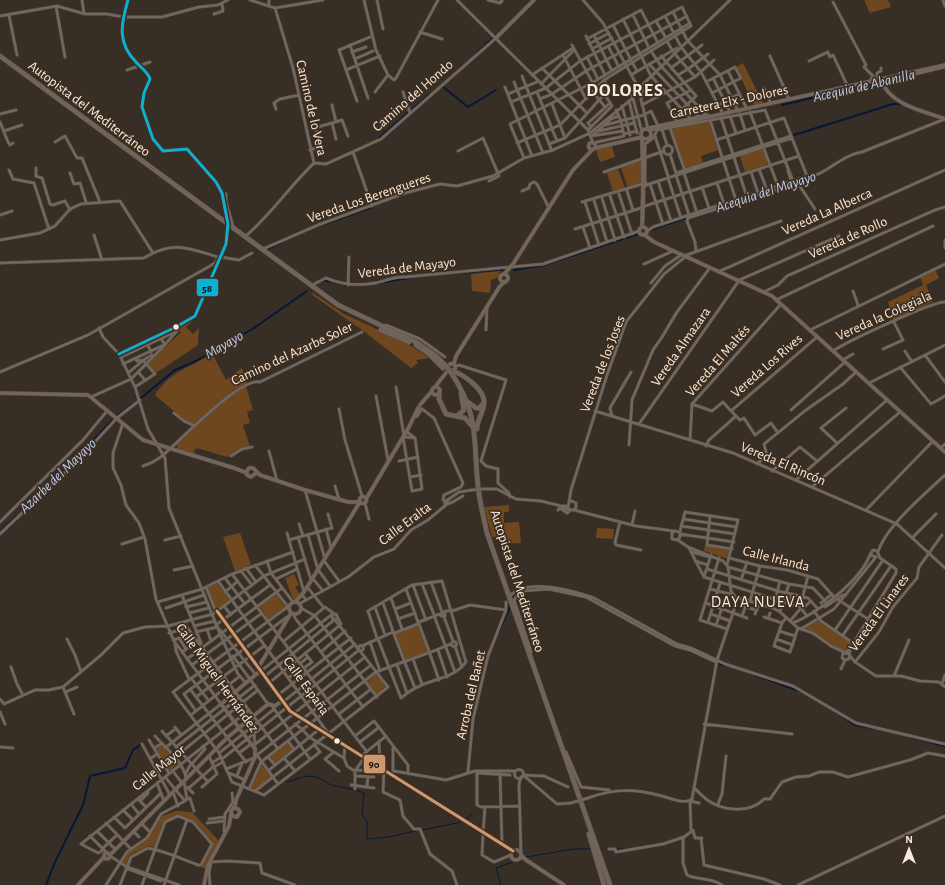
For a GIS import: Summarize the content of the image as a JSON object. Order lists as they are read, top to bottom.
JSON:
{
  "streets": {
    "highway": ["Autopista del Mediterráneo"],
    "main road": ["Carretera Elx - Dolores", "Calle Miguel Hernández"],
    "street": [
      "Camino del Hondo",
      "Camino de lo Vera",
      "Vereda Los Berengueres",
      "Vereda La Alberca",
      "Vereda de Rollo",
      "Vereda de Mayayo",
      "Vereda la Colegiala",
      "Vereda Almazara",
      "Camino del Azarbe Soler",
      "Vereda El Maltés",
      "Vereda de los Joses",
      "Vereda Los Rives",
      "Vereda El Rincón",
      "Calle Eralta",
      "Calle Irlanda",
      "Vereda El Linares",
      "Calle España",
      "Arroba del Bañet",
      "Calle Mayor"
    ]
  },
  "crossings": [
    ["Camino del Hondo", "Camino de lo Vera"],
    ["Camino de lo Vera", "Vereda de Mayayo"],
    ["Autopista del Mediterráneo", "Arroba del Bañet"],
    ["Vereda Los Berengueres", "Vereda de Mayayo"],
    ["Vereda Almazara", "Vereda El Rincón"],
    ["Vereda El Maltés", "Vereda El Rincón"],
    ["Vereda de los Joses", "Vereda El Rincón"],
    ["Vereda Los Rives", "Vereda El Rincón"],
    ["Vereda El Rincón", "Vereda El Linares"],
    ["Calle Miguel Hernández", "Calle Mayor"]
  ],
  "districts": ["DOLORES", "DAYA NUEVA"],
  "water": [
    "Acequia de Abanilla",
    "Acequia del Mayayo",
    "Mayayo",
    "Azarbe del Mayayo"
  ],
  "lines": ["transit line 58", "transit line 90"],
  "north": "top"
}
